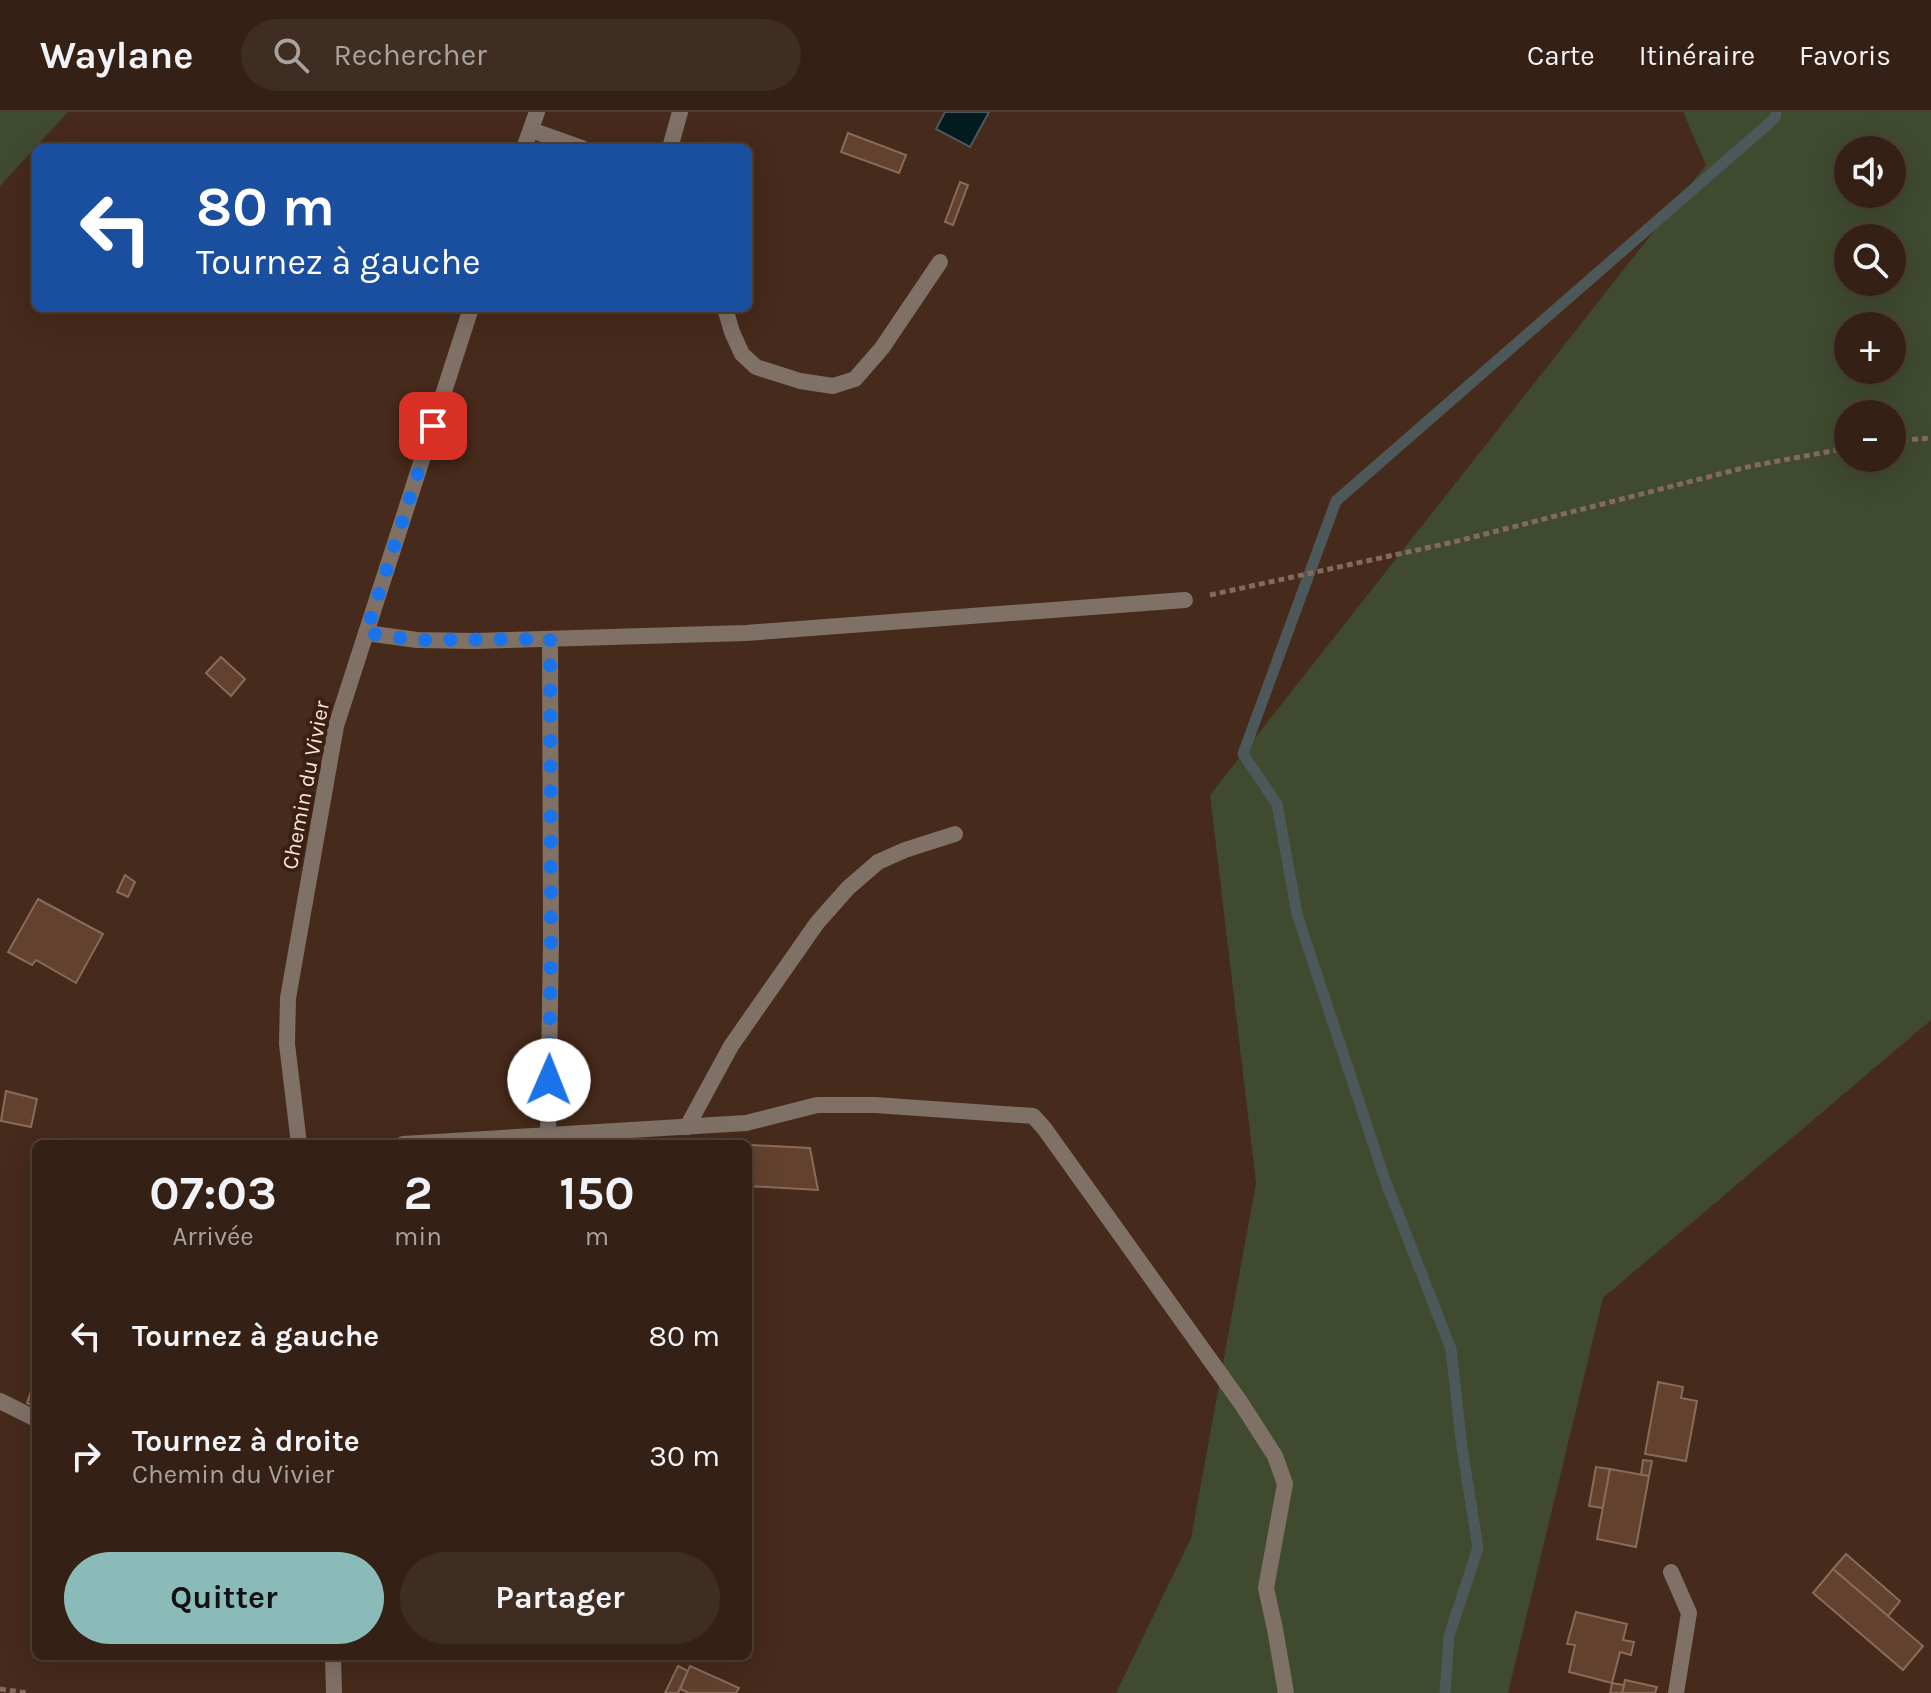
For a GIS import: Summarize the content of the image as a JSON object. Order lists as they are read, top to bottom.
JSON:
{
  "streets": {
    "street": ["Chemin du Vivier"]
  },
  "page": {
    "header": "Waylane",
    "search": "Rechercher",
    "nav": ["Carte", "Itinéraire", "Favoris"],
    "map_buttons": ["+", "−"],
    "turn": ["80 m", "Tournez à gauche"],
    "eta": [
      "07:03",
      "Arrivée",
      "2",
      "min",
      "150",
      "m"
    ],
    "list": [
      {
        "name": "Tournez à gauche",
        "value": "80 m"
      },
      {
        "name": "Tournez à droite",
        "note": "Chemin du Vivier",
        "value": "30 m"
      }
    ],
    "buttons": ["Quitter", "Partager"]
  }
}
